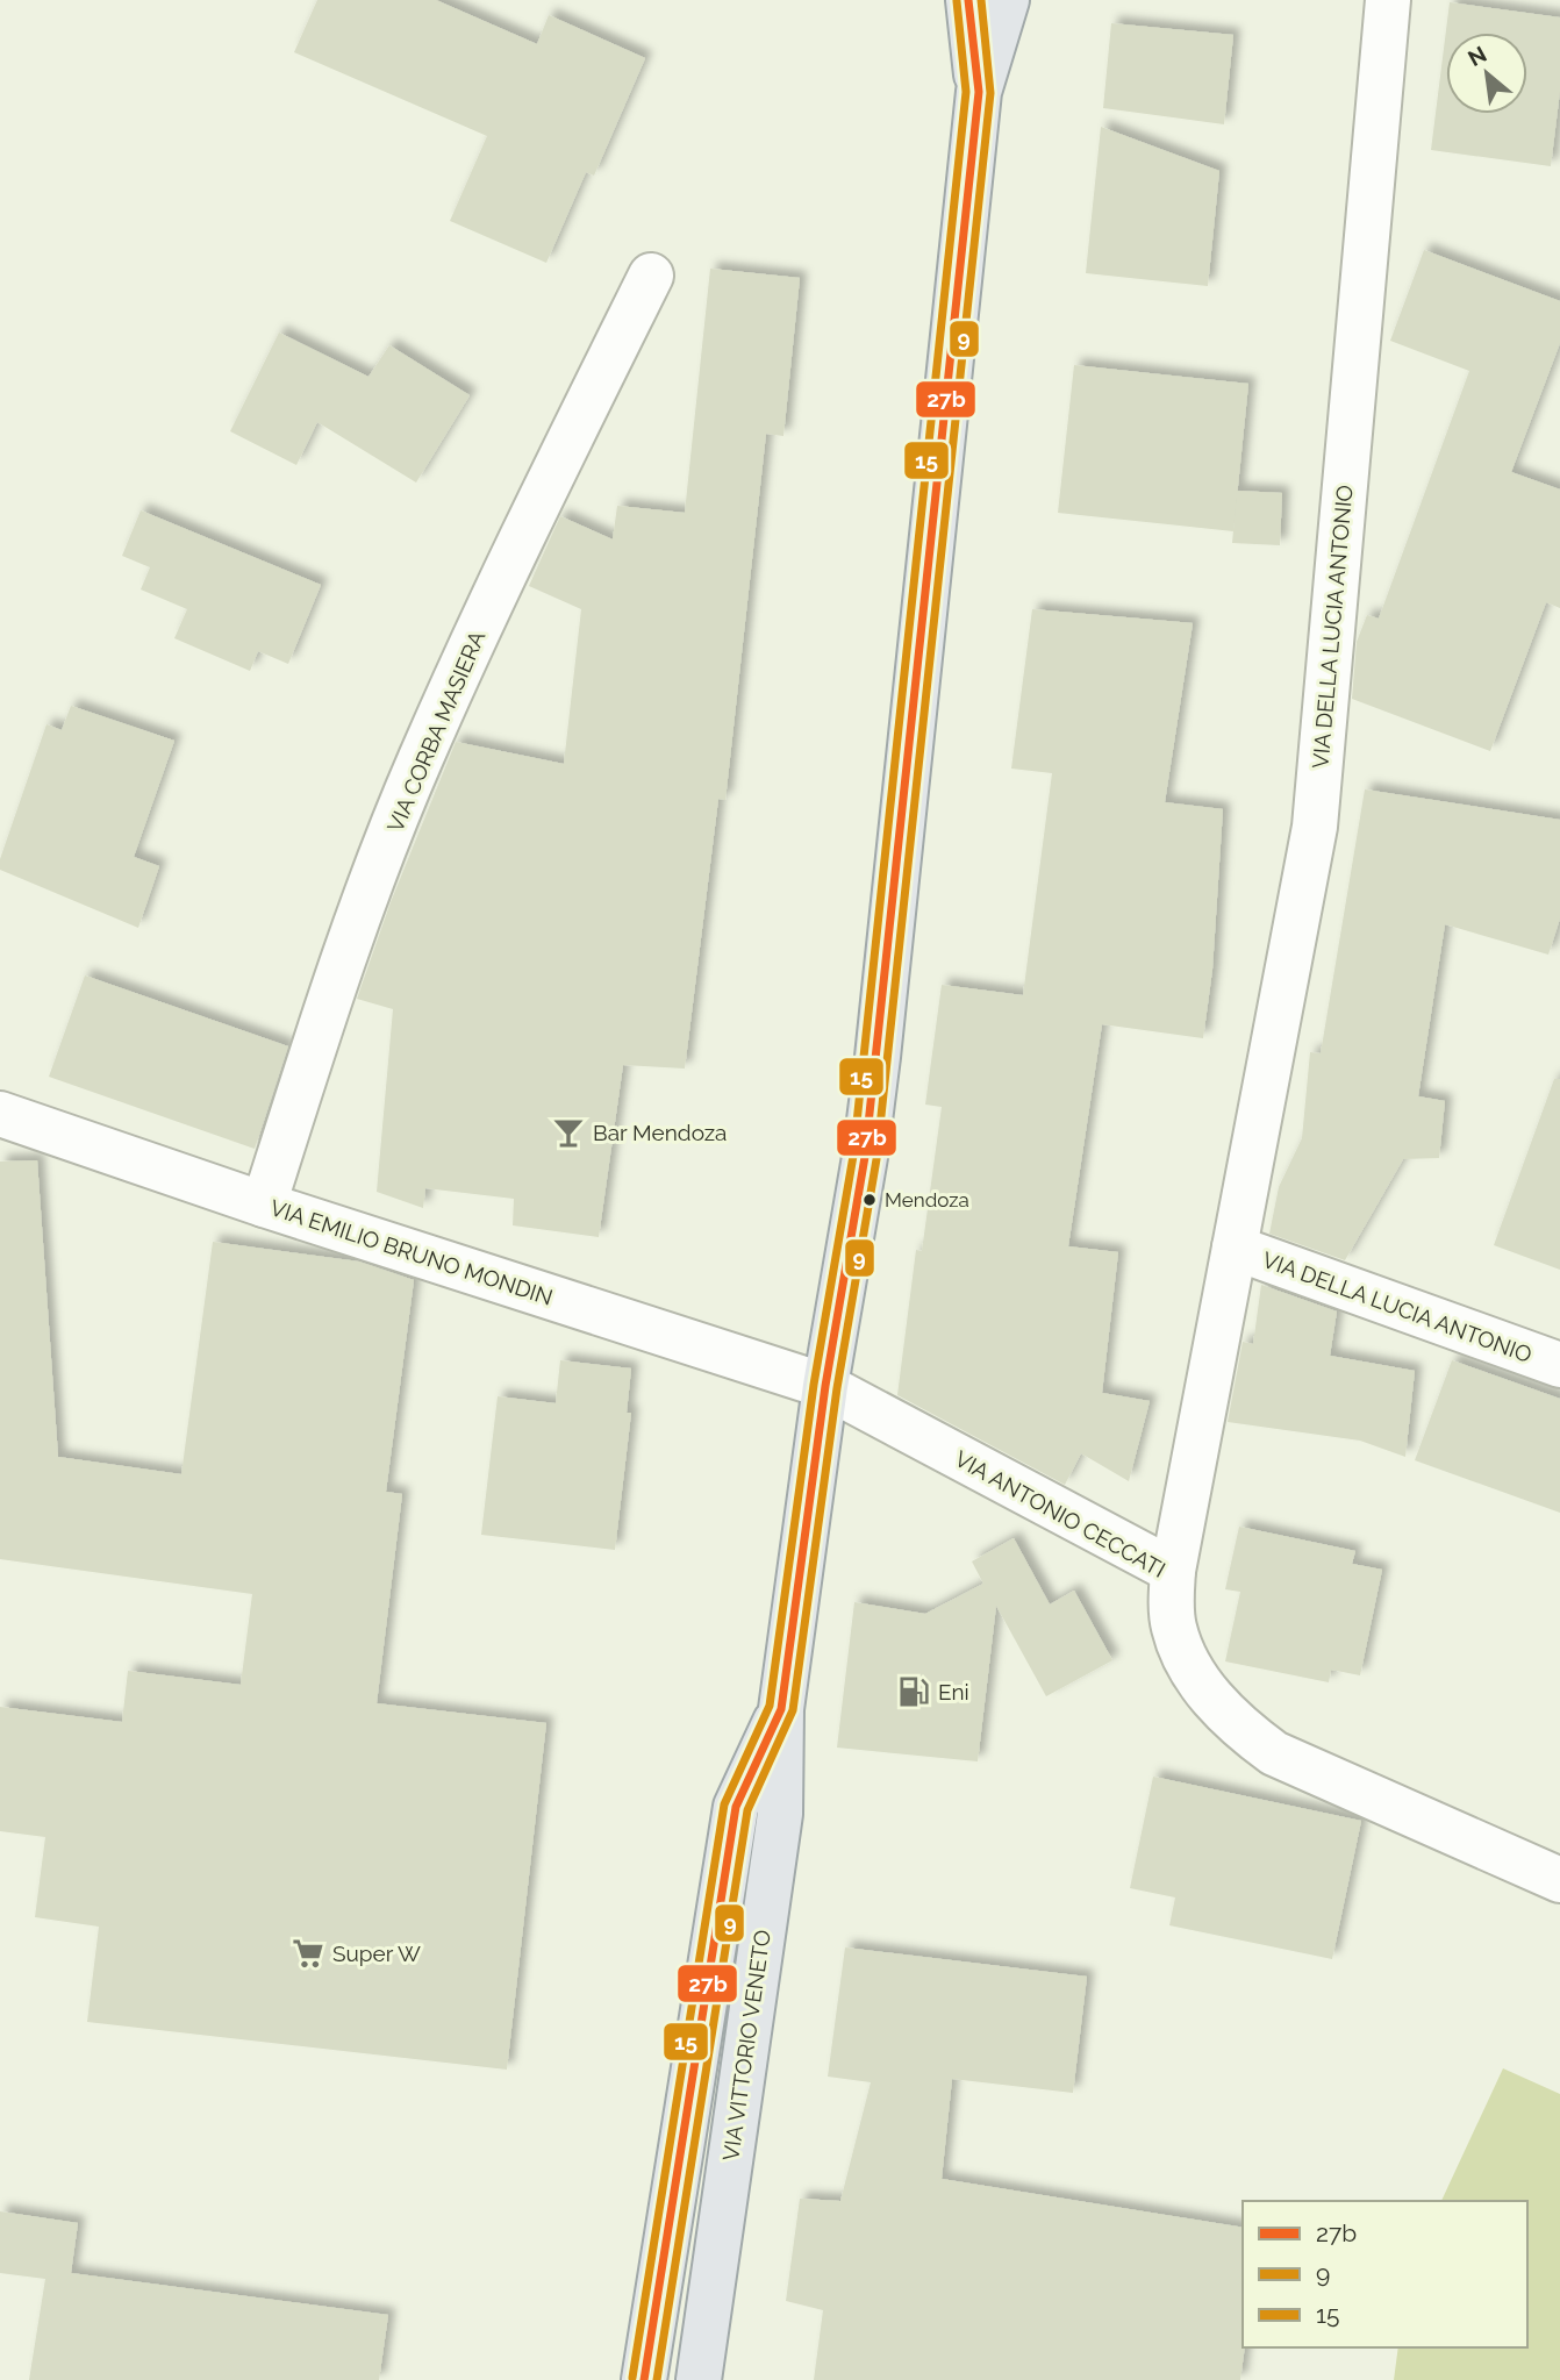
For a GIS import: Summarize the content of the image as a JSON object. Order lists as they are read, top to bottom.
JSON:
{
  "streets": {
    "main road": ["VIA VITTORIO VENETO"],
    "street": [
      "VIA DELLA LUCIA ANTONIO",
      "VIA CORBA MASIERA",
      "VIA EMILIO BRUNO MONDIN",
      "VIA ANTONIO CECCATI"
    ]
  },
  "crossings": [
    ["VIA DELLA LUCIA ANTONIO", "VIA ANTONIO CECCATI"],
    ["VIA CORBA MASIERA", "VIA EMILIO BRUNO MONDIN"],
    ["VIA EMILIO BRUNO MONDIN", "VIA ANTONIO CECCATI"],
    ["VIA EMILIO BRUNO MONDIN", "VIA VITTORIO VENETO"],
    ["VIA ANTONIO CECCATI", "VIA VITTORIO VENETO"]
  ],
  "places": {
    "bar": ["Bar Mendoza"],
    "other": ["Mendoza"],
    "fuel station": ["Eni"],
    "supermarket": ["Super W"]
  },
  "lines": ["transit line 27b", "transit line 9", "transit line 15"],
  "legend": ["27b", "9", "15"],
  "north": "top left"
}
